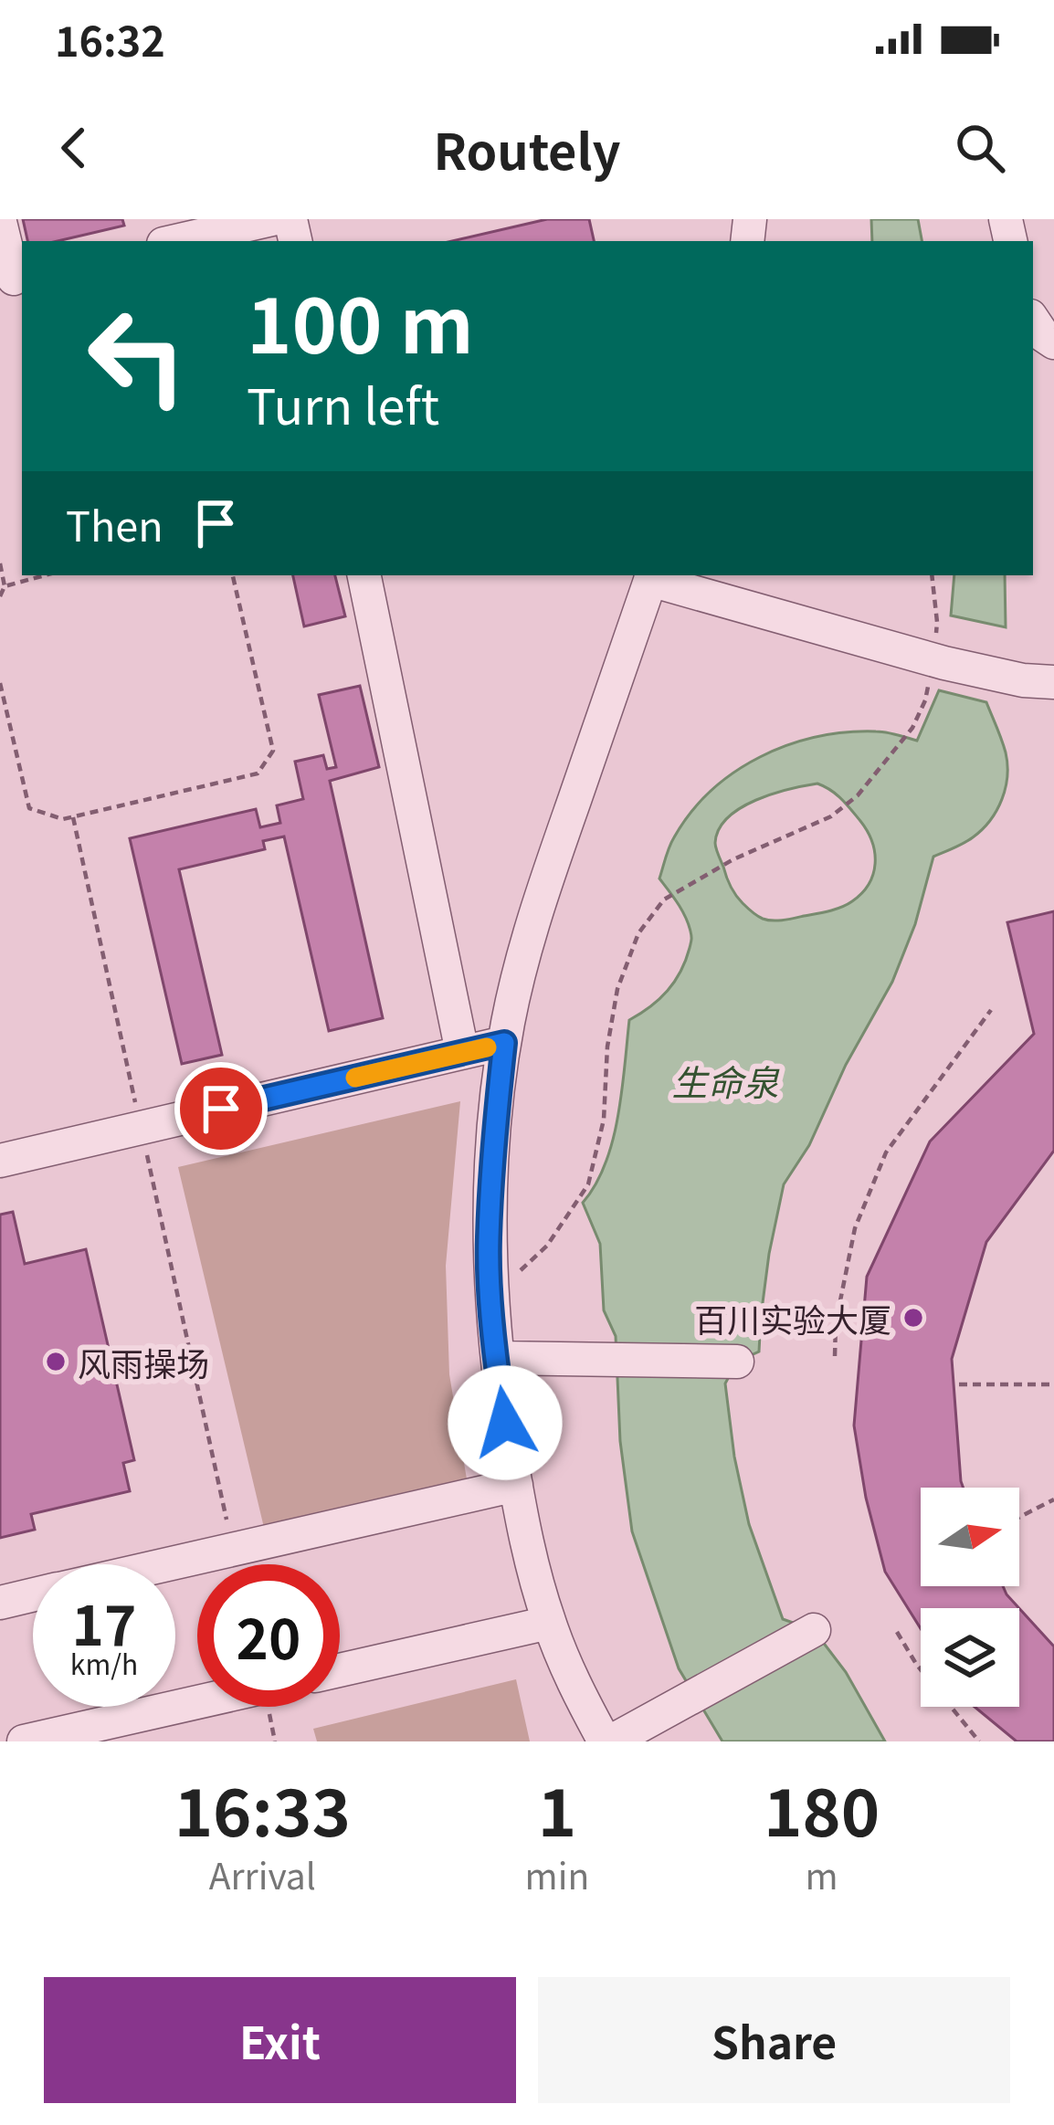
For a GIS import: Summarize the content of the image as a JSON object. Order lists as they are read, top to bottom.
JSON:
{
  "water": ["生命泉"],
  "places": ["百川实验大厦", "风雨操场"],
  "north": "right",
  "page": {
    "status": "16:32",
    "header": "Routely",
    "turn": ["100 m", "Turn left"],
    "then": "Then",
    "speed": "17 km/h",
    "limit": "20",
    "eta": [
      "16:33",
      "Arrival",
      "1",
      "min",
      "180",
      "m"
    ],
    "buttons": ["Exit", "Share"]
  }
}
